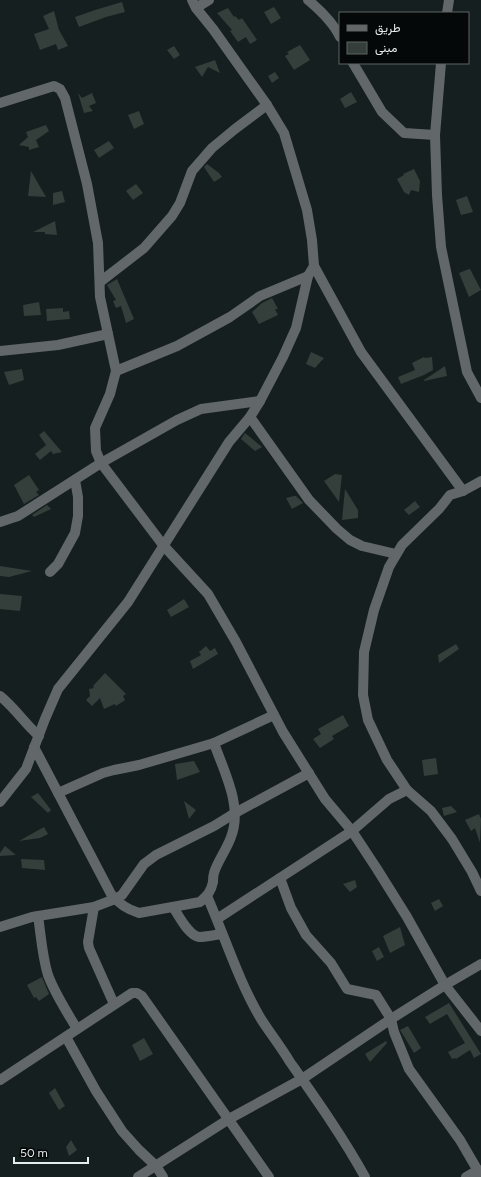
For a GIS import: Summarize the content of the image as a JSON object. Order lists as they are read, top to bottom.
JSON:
{
  "legend": ["طريق", "مبنى"],
  "scale_bar": "50 m"
}
